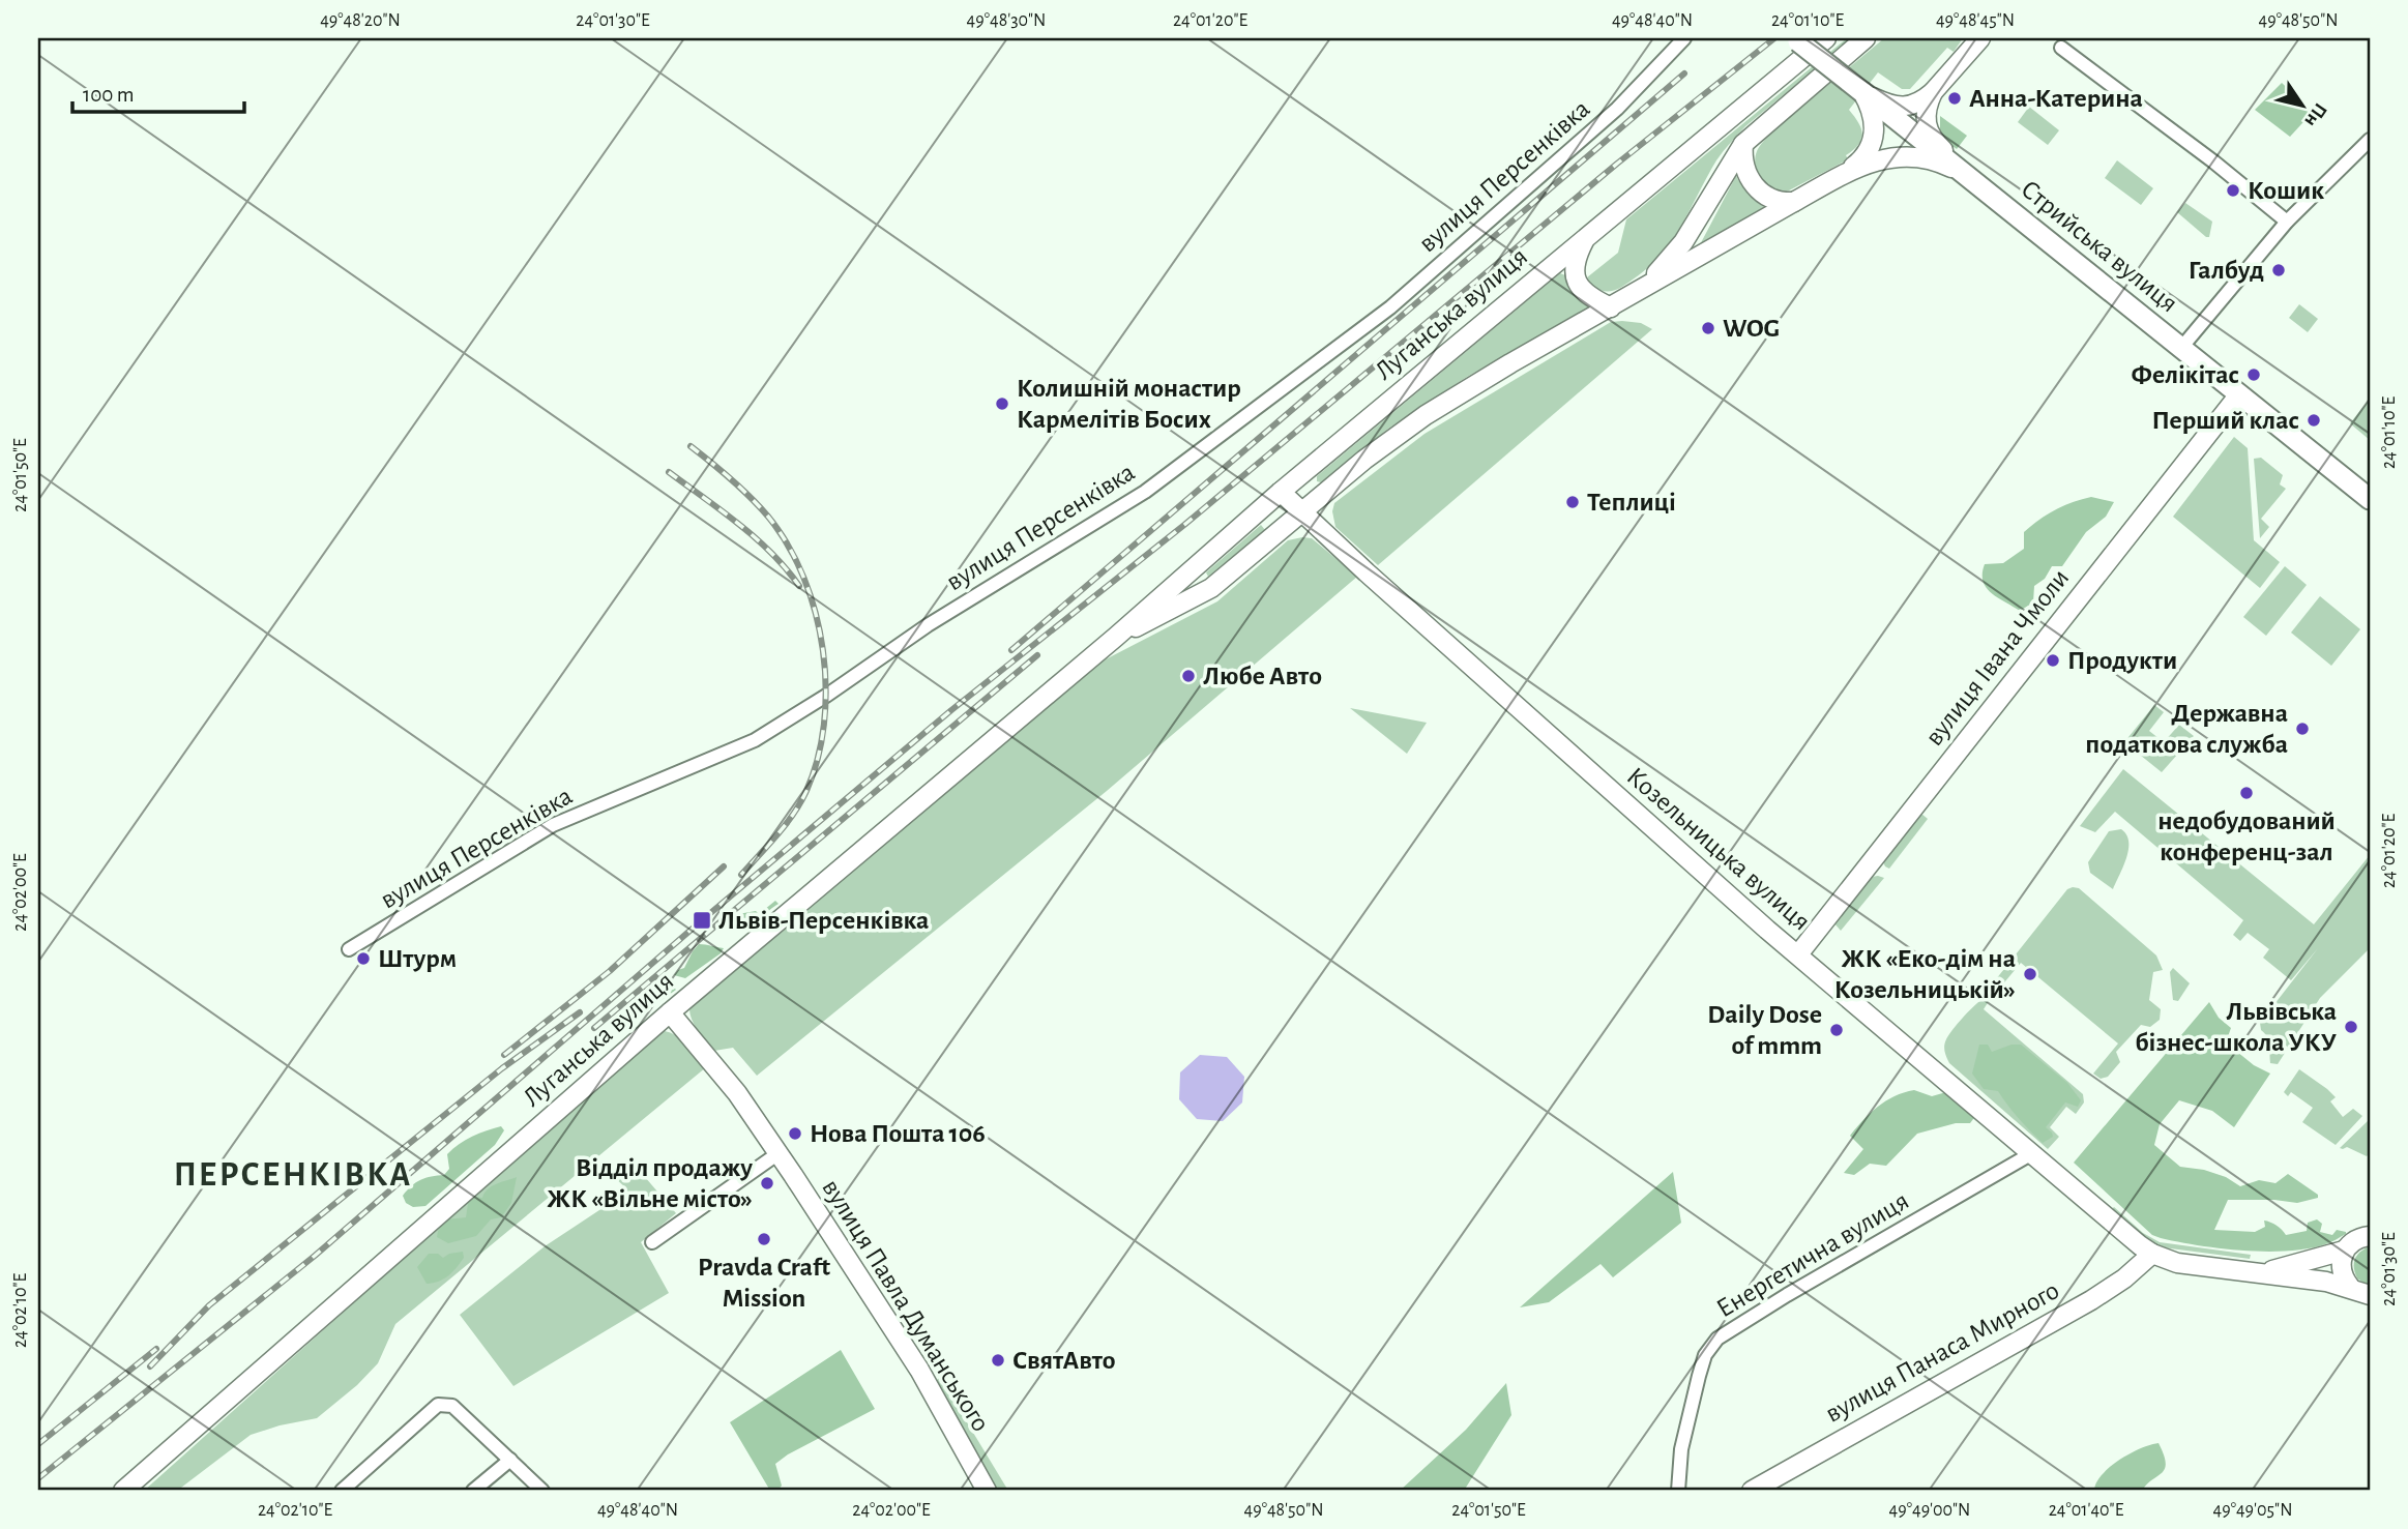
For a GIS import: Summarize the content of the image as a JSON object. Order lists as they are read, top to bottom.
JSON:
{
  "streets": {
    "main road": [
      "Стрийська вулиця",
      "Луганська вулиця",
      "вулиця Івана Чмоли",
      "Козельницька вулиця",
      "вулиця Павла Думанського",
      "вулиця Панаса Мирного"
    ],
    "street": ["вулиця Персенківка", "Енергетична вулиця"]
  },
  "crossings": [
    ["Стрийська вулиця", "Луганська вулиця"],
    ["Стрийська вулиця", "вулиця Івана Чмоли"],
    ["Луганська вулиця", "Козельницька вулиця"],
    ["Луганська вулиця", "вулиця Павла Думанського"],
    ["вулиця Івана Чмоли", "Козельницька вулиця"],
    ["Козельницька вулиця", "Енергетична вулиця"],
    ["Козельницька вулиця", "вулиця Панаса Мирного"]
  ],
  "districts": ["ПЕРСЕНКІВКА"],
  "places": {
    "other": [
      "Анна-Катерина",
      "Кошик",
      "Галбуд",
      "WOG",
      "Фелікітас",
      "Колишній монастир Кармелітів Босих",
      "Перший клас",
      "Теплиці",
      "Продукти",
      "Любе Авто",
      "Державна податкова служба",
      "недобудований конференц-зал",
      "Штурм",
      "ЖК «Еко-дім на Козельницькій»",
      "Львівська бізнес-школа УКУ",
      "Daily Dose of mmm",
      "Нова Пошта 106",
      "Відділ продажу ЖК «Вільне місто»",
      "Pravda Craft Mission",
      "СвятАвто"
    ],
    "transit": ["Львів-Персенківка"]
  },
  "scale_bar": "100 m",
  "north": "bottom right",
  "coordinates": [
    "49°48'20\"N",
    "24°01'30\"E",
    "49°48'30\"N",
    "24°01'20\"E",
    "49°48'40\"N",
    "24°01'10\"E",
    "49°48'45\"N",
    "49°48'50\"N",
    "24°01'50\"E",
    "24°02'00\"E",
    "24°02'10\"E",
    "49°49'00\"N",
    "24°01'40\"E",
    "49°49'05\"N"
  ]
}
